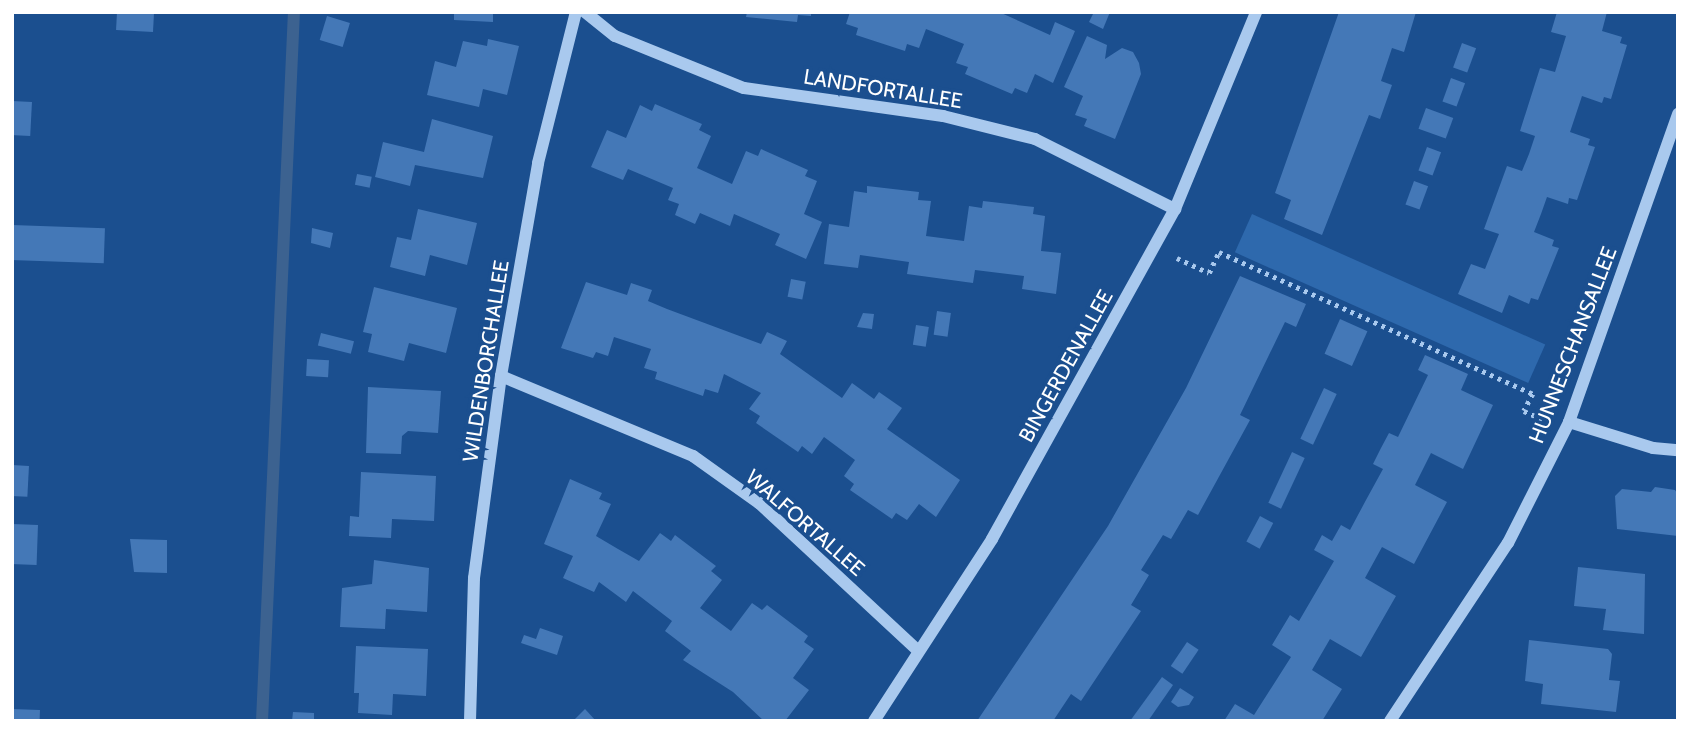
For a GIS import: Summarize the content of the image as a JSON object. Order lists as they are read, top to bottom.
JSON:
{
  "streets": {
    "street": [
      "LANDFORTALLEE",
      "HUNNESCHANSALLEE",
      "WILDENBORCHALLEE",
      "BINGERDENALLEE",
      "WALFORTALLEE"
    ]
  },
  "crossings": [
    ["LANDFORTALLEE", "BINGERDENALLEE"],
    ["WILDENBORCHALLEE", "WALFORTALLEE"],
    ["BINGERDENALLEE", "WALFORTALLEE"]
  ]
}
